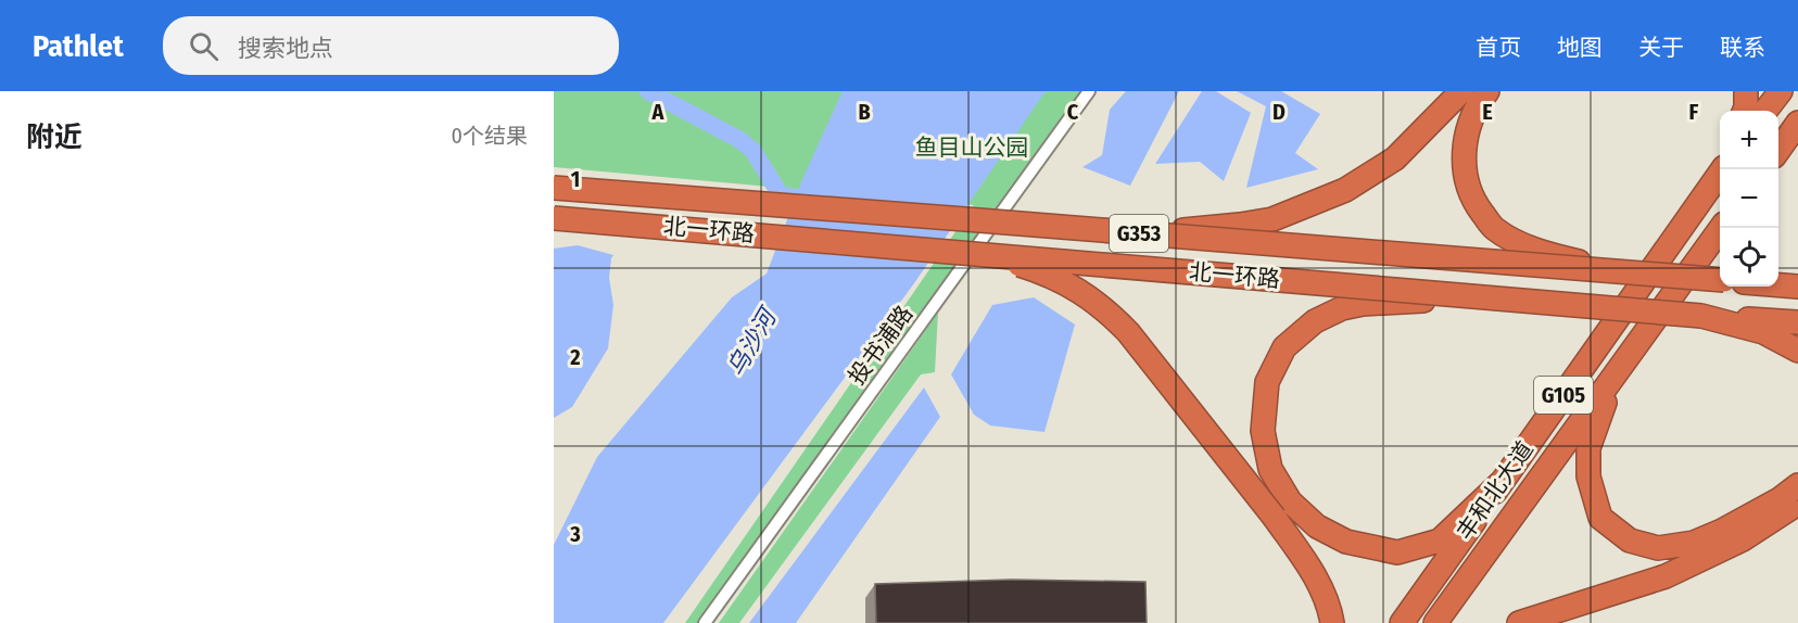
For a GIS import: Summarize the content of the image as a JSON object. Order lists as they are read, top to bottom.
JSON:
{
  "streets": {
    "highway": [
      "北一环路",
      "G353",
      "G105",
      "丰和北大道"
    ],
    "street": ["投书浦路"]
  },
  "water": ["乌沙河"],
  "parks": ["鱼目山公园"],
  "page": {
    "header": "Pathlet",
    "search": "搜索地点",
    "nav": [
      "首页",
      "地图",
      "关于",
      "联系"
    ],
    "heading": ["附近", "0个结果"],
    "map_buttons": ["+", "−"]
  },
  "grid": {
    "columns": [
      "A",
      "B",
      "C",
      "D",
      "E",
      "F"
    ],
    "rows": ["1", "2", "3"]
  }
}
